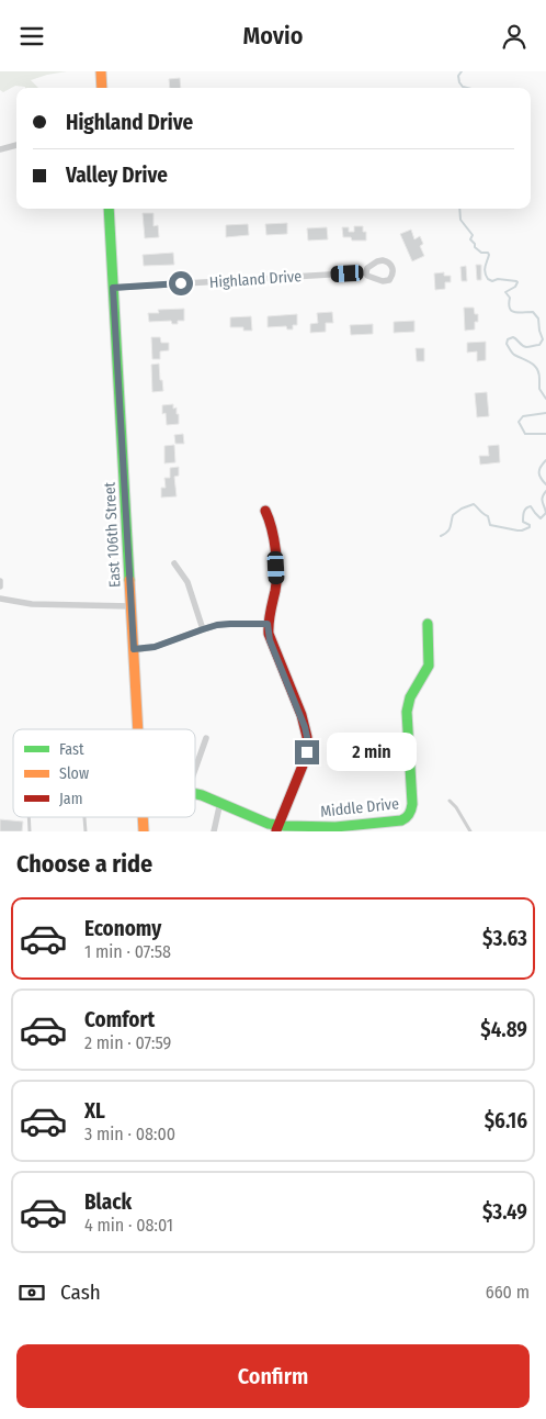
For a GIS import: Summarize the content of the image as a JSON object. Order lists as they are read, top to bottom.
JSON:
{
  "streets": {
    "street": ["Highland Drive", "East 106th Street", "Middle Drive"]
  },
  "crossings": [
    ["Highland Drive", "East 106th Street"]
  ],
  "legend": ["Fast", "Slow", "Jam"],
  "page": {
    "header": "Movio",
    "banner": ["Highland Drive", "Valley Drive"],
    "bubble": "2 min",
    "heading": "Choose a ride",
    "list": [
      {
        "name": "Economy",
        "note": "1 min · 07:58",
        "value": "$3.63"
      },
      {
        "name": "Comfort",
        "note": "2 min · 07:59",
        "value": "$4.89"
      },
      {
        "name": "XL",
        "note": "3 min · 08:00",
        "value": "$6.16"
      },
      {
        "name": "Black",
        "note": "4 min · 08:01",
        "value": "$3.49"
      }
    ],
    "pay": ["Cash", "660 m"],
    "buttons": "Confirm"
  }
}
